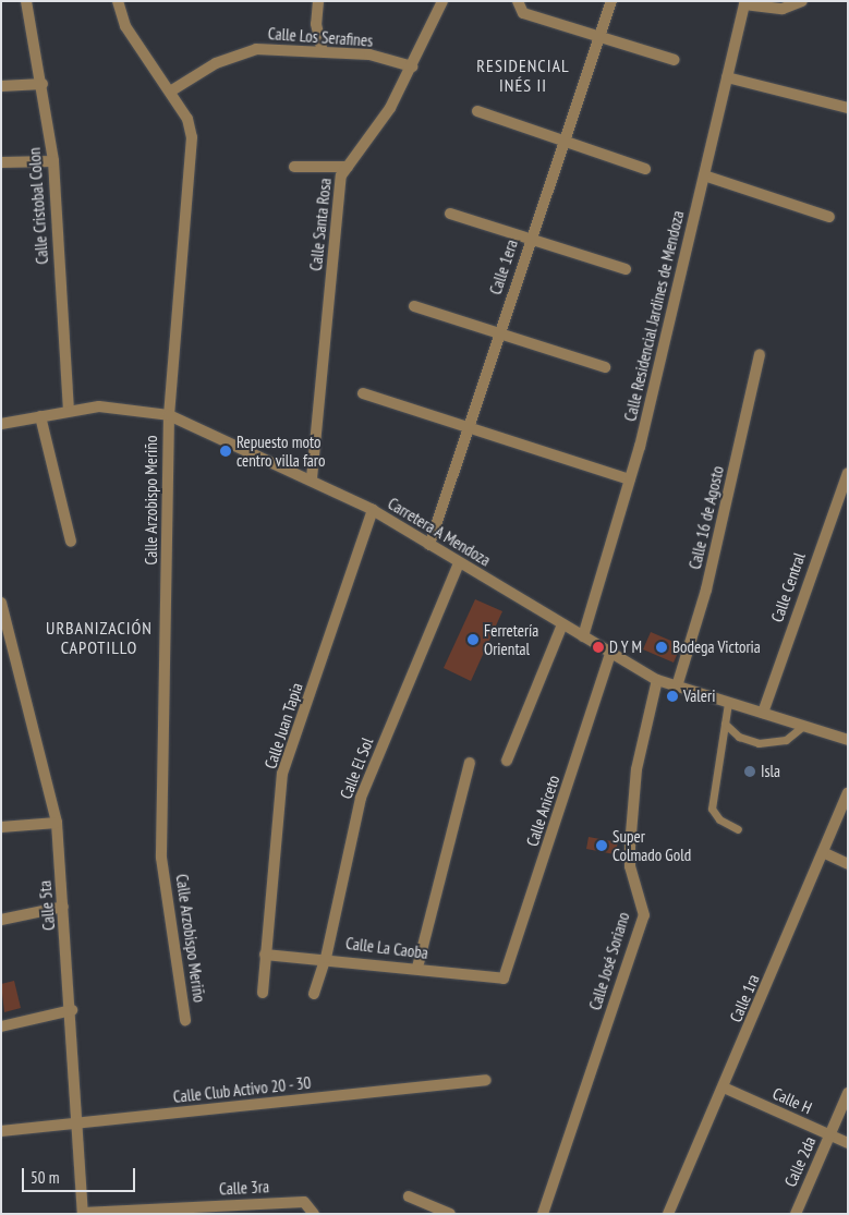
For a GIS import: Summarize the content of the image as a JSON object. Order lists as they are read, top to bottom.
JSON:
{
  "streets": {
    "street": [
      "Calle Los Serafines",
      "Calle Cristobal Colon",
      "Calle Santa Rosa",
      "Calle 1era",
      "Calle Residencial Jardines de Mendoza",
      "Calle Arzobispo Meriño",
      "Calle 16 de Agosto",
      "Carretera A Mendoza",
      "Calle Central",
      "Calle Juan Tapia",
      "Calle El Sol",
      "Calle Aniceto",
      "Calle 5ta",
      "Calle La Caoba",
      "Calle José Soriano",
      "Calle 1ra",
      "Calle Club Activo 20 - 30",
      "Calle H",
      "Calle 2da",
      "Calle 3ra"
    ]
  },
  "crossings": [
    ["Calle Los Serafines", "Calle Santa Rosa"],
    ["Calle Los Serafines", "Calle Arzobispo Meriño"],
    ["Calle Cristobal Colon", "Carretera A Mendoza"],
    ["Calle Santa Rosa", "Carretera A Mendoza"],
    ["Calle 1era", "Carretera A Mendoza"],
    ["Calle Residencial Jardines de Mendoza", "Carretera A Mendoza"],
    ["Calle Arzobispo Meriño", "Carretera A Mendoza"],
    ["Calle 16 de Agosto", "Carretera A Mendoza"],
    ["Carretera A Mendoza", "Calle Central"],
    ["Carretera A Mendoza", "Calle Juan Tapia"],
    ["Carretera A Mendoza", "Calle El Sol"],
    ["Carretera A Mendoza", "Calle Aniceto"],
    ["Carretera A Mendoza", "Calle José Soriano"],
    ["Calle Juan Tapia", "Calle La Caoba"],
    ["Calle El Sol", "Calle La Caoba"],
    ["Calle Aniceto", "Calle La Caoba"],
    ["Calle 5ta", "Calle Club Activo 20 - 30"],
    ["Calle 5ta", "Calle 3ra"],
    ["Calle 1ra", "Calle H"],
    ["Calle H", "Calle 2da"]
  ],
  "districts": ["RESIDENCIAL INÉS II", "URBANIZACIÓN CAPOTILLO"],
  "places": [
    "Repuesto moto centro villa faro",
    "Ferretería Oriental",
    "D Y M",
    "Bodega Victoria",
    "Valeri",
    "Isla",
    "Super Colmado Gold"
  ],
  "scale_bar": "50 m"
}
